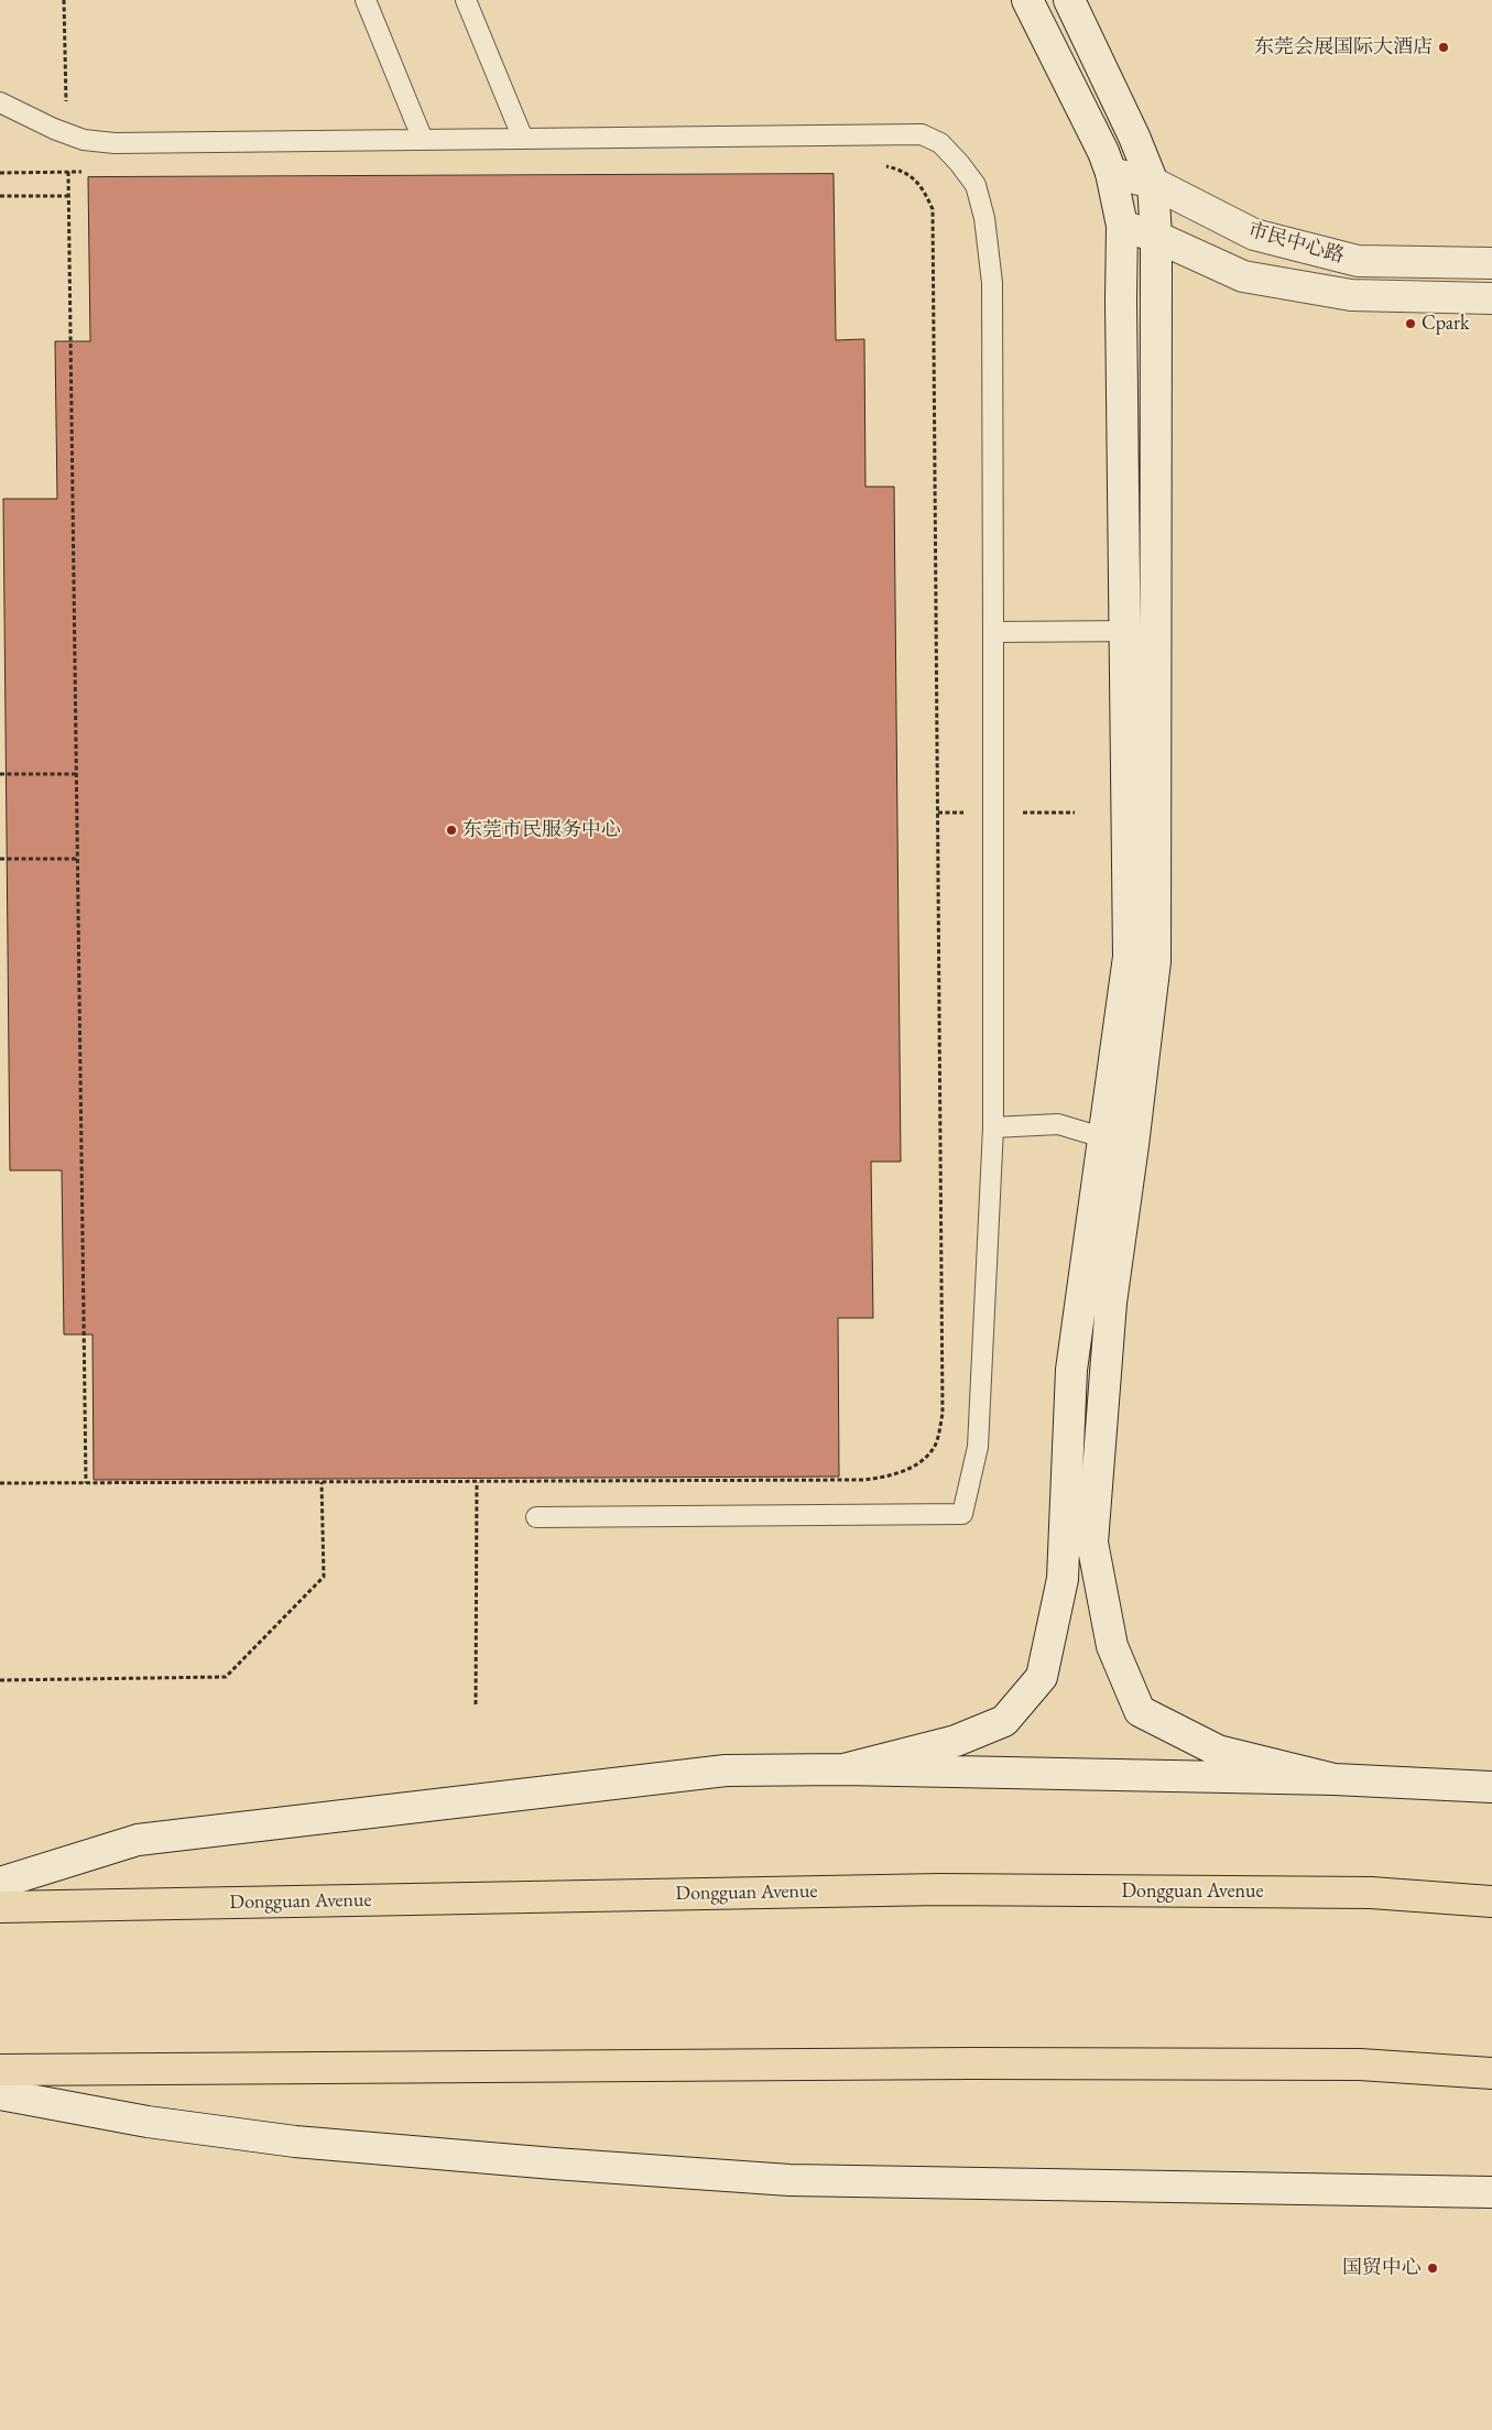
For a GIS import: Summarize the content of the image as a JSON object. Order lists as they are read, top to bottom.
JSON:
{
  "streets": {
    "main road": ["Dongguan Avenue"],
    "street": ["市民中心路"]
  },
  "places": [
    "东莞会展国际大酒店",
    "Cpark",
    "东莞市民服务中心",
    "国贸中心"
  ]
}
